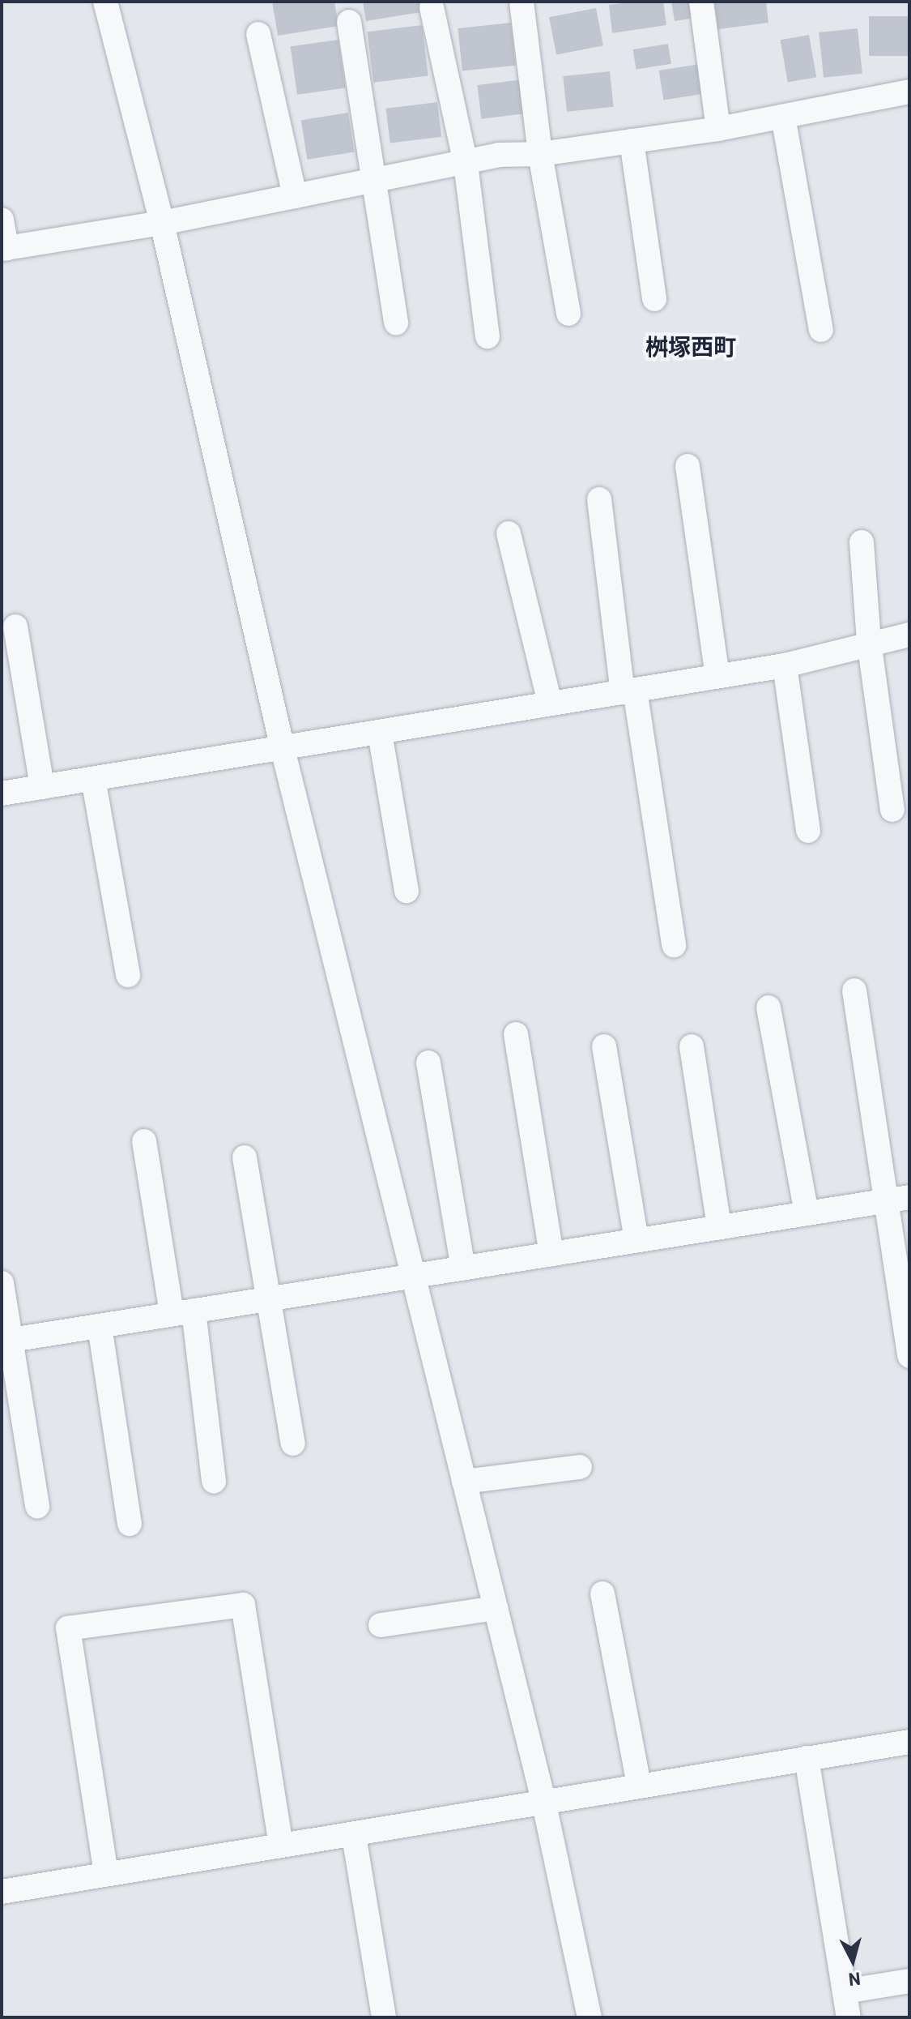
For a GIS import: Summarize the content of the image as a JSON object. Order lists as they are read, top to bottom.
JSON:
{
  "districts": ["桝塚西町"],
  "north": "bottom"
}
